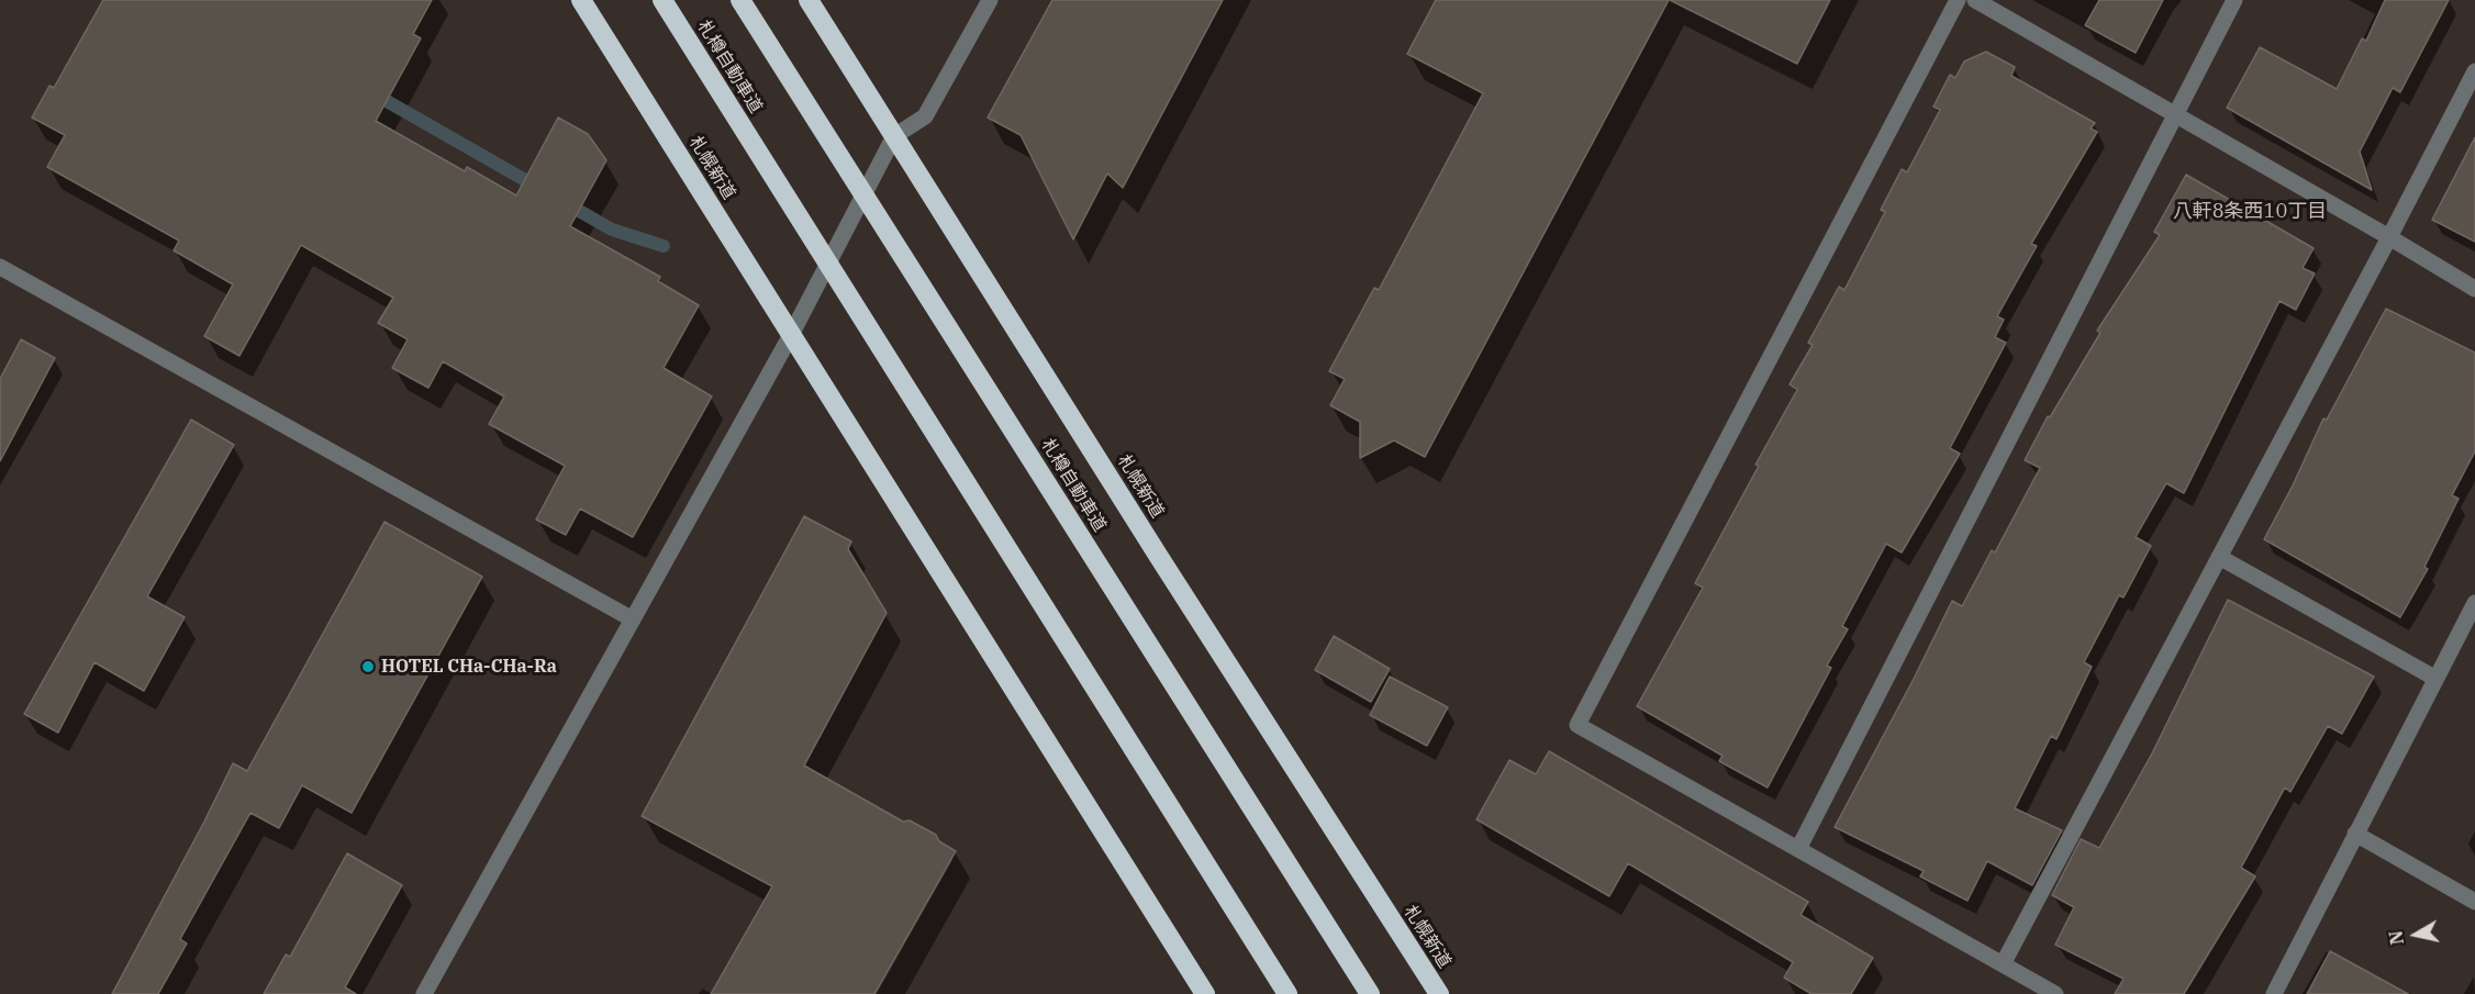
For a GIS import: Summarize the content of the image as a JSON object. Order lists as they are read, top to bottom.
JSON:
{
  "streets": {
    "highway": ["札樽自動車道", "札幌新道"]
  },
  "districts": ["八軒8条西10丁目"],
  "places": ["HOTEL CHa-CHa-Ra"],
  "north": "left"
}
